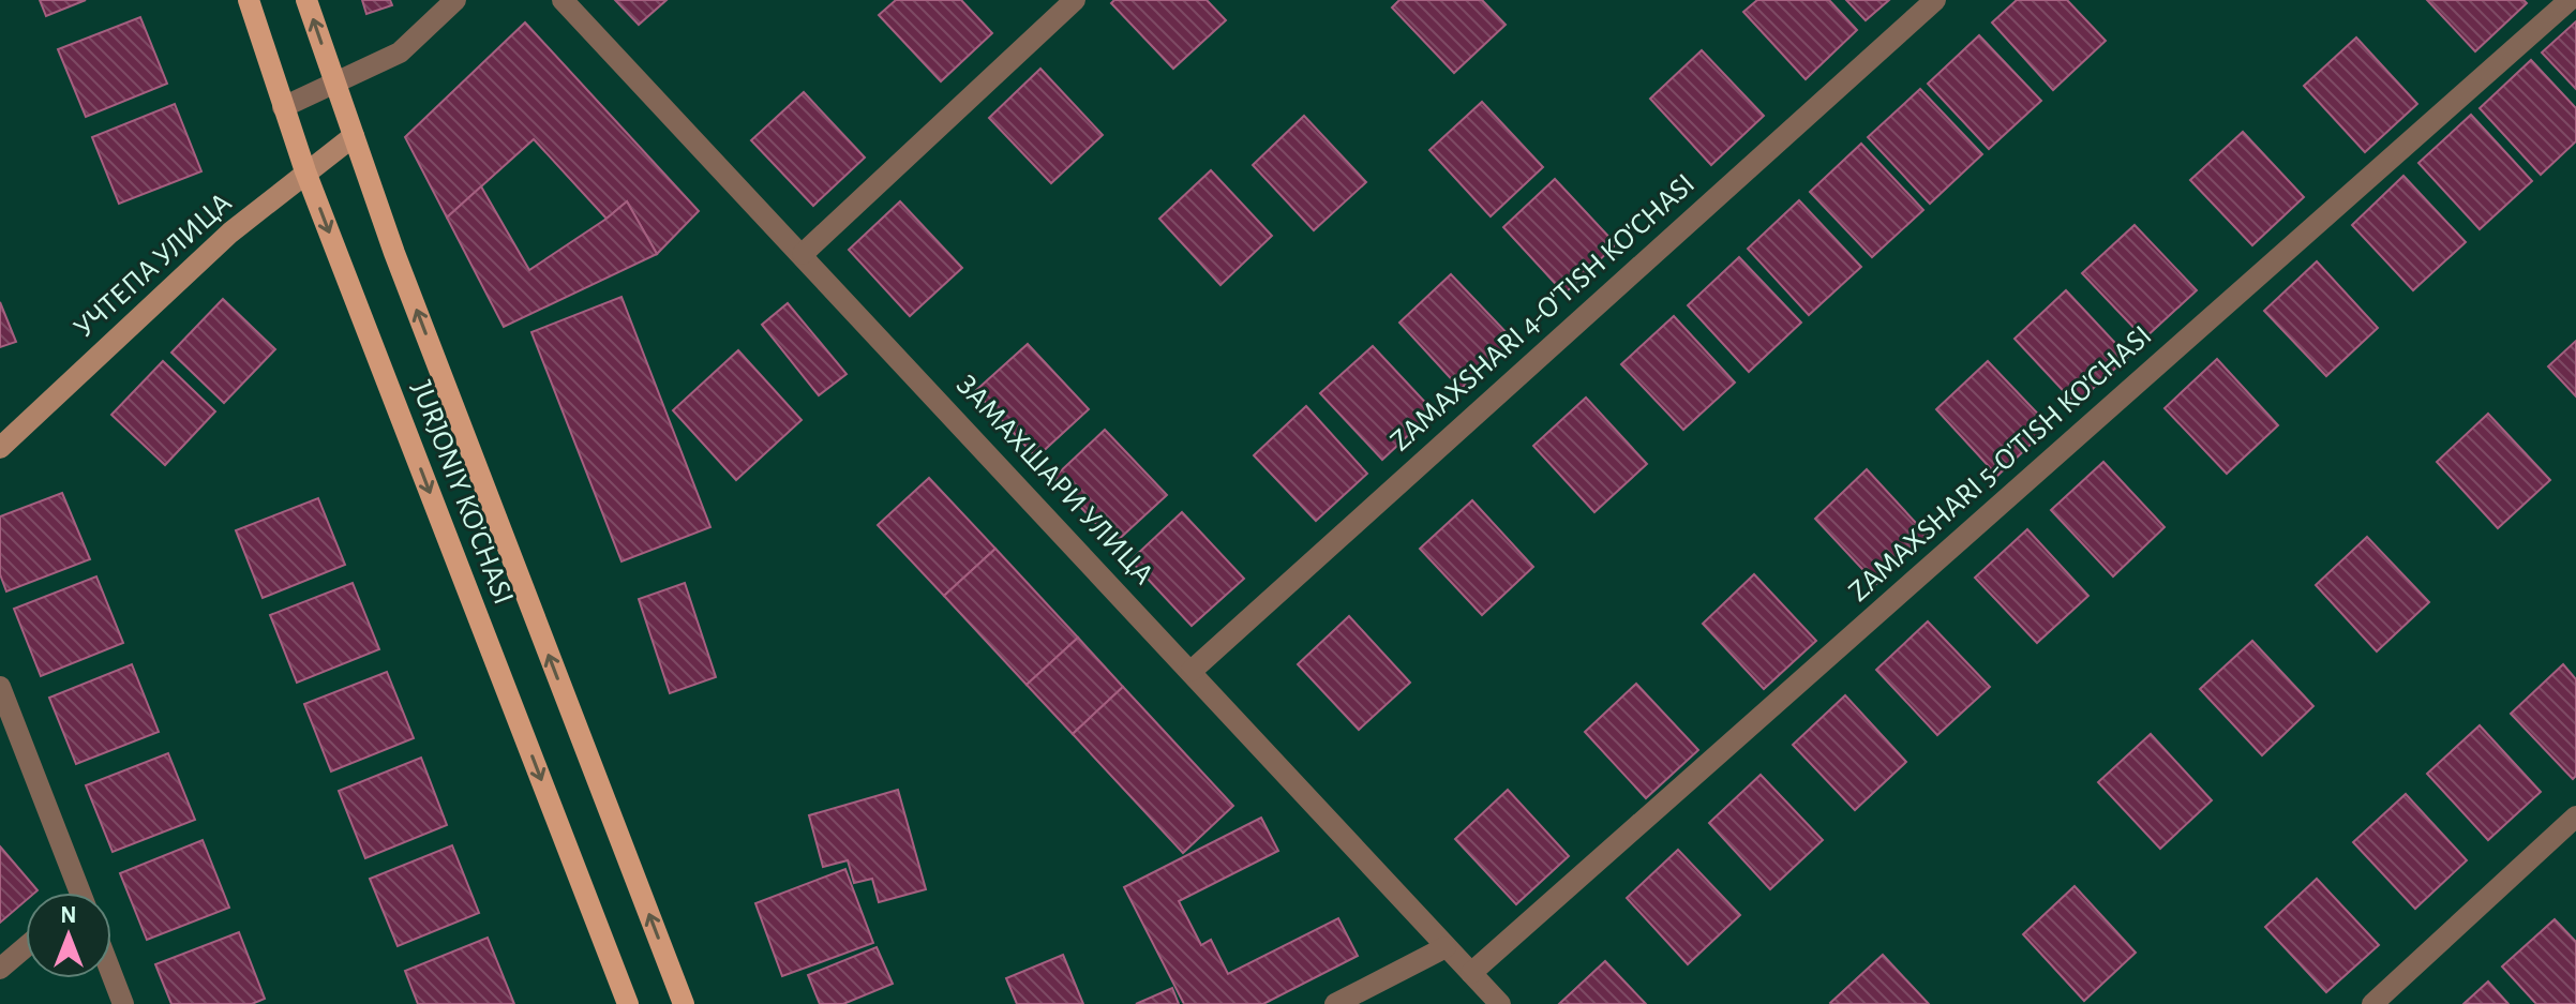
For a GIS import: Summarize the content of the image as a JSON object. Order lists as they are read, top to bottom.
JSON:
{
  "streets": {
    "main road": ["JURJONIY KO'CHASI"],
    "street": [
      "УЧТЕПА УЛИЦА",
      "ZAMAXSHARI 4-O'TISH KO'CHASI",
      "ZAMAXSHARI 5-O'TISH KO'CHASI",
      "ЗАМАХШАРИ УЛИЦА"
    ]
  },
  "crossings": [
    ["УЧТЕПА УЛИЦА", "JURJONIY KO'CHASI"],
    ["ZAMAXSHARI 4-O'TISH KO'CHASI", "ЗАМАХШАРИ УЛИЦА"],
    ["ZAMAXSHARI 5-O'TISH KO'CHASI", "ЗАМАХШАРИ УЛИЦА"]
  ],
  "north": "top"
}
